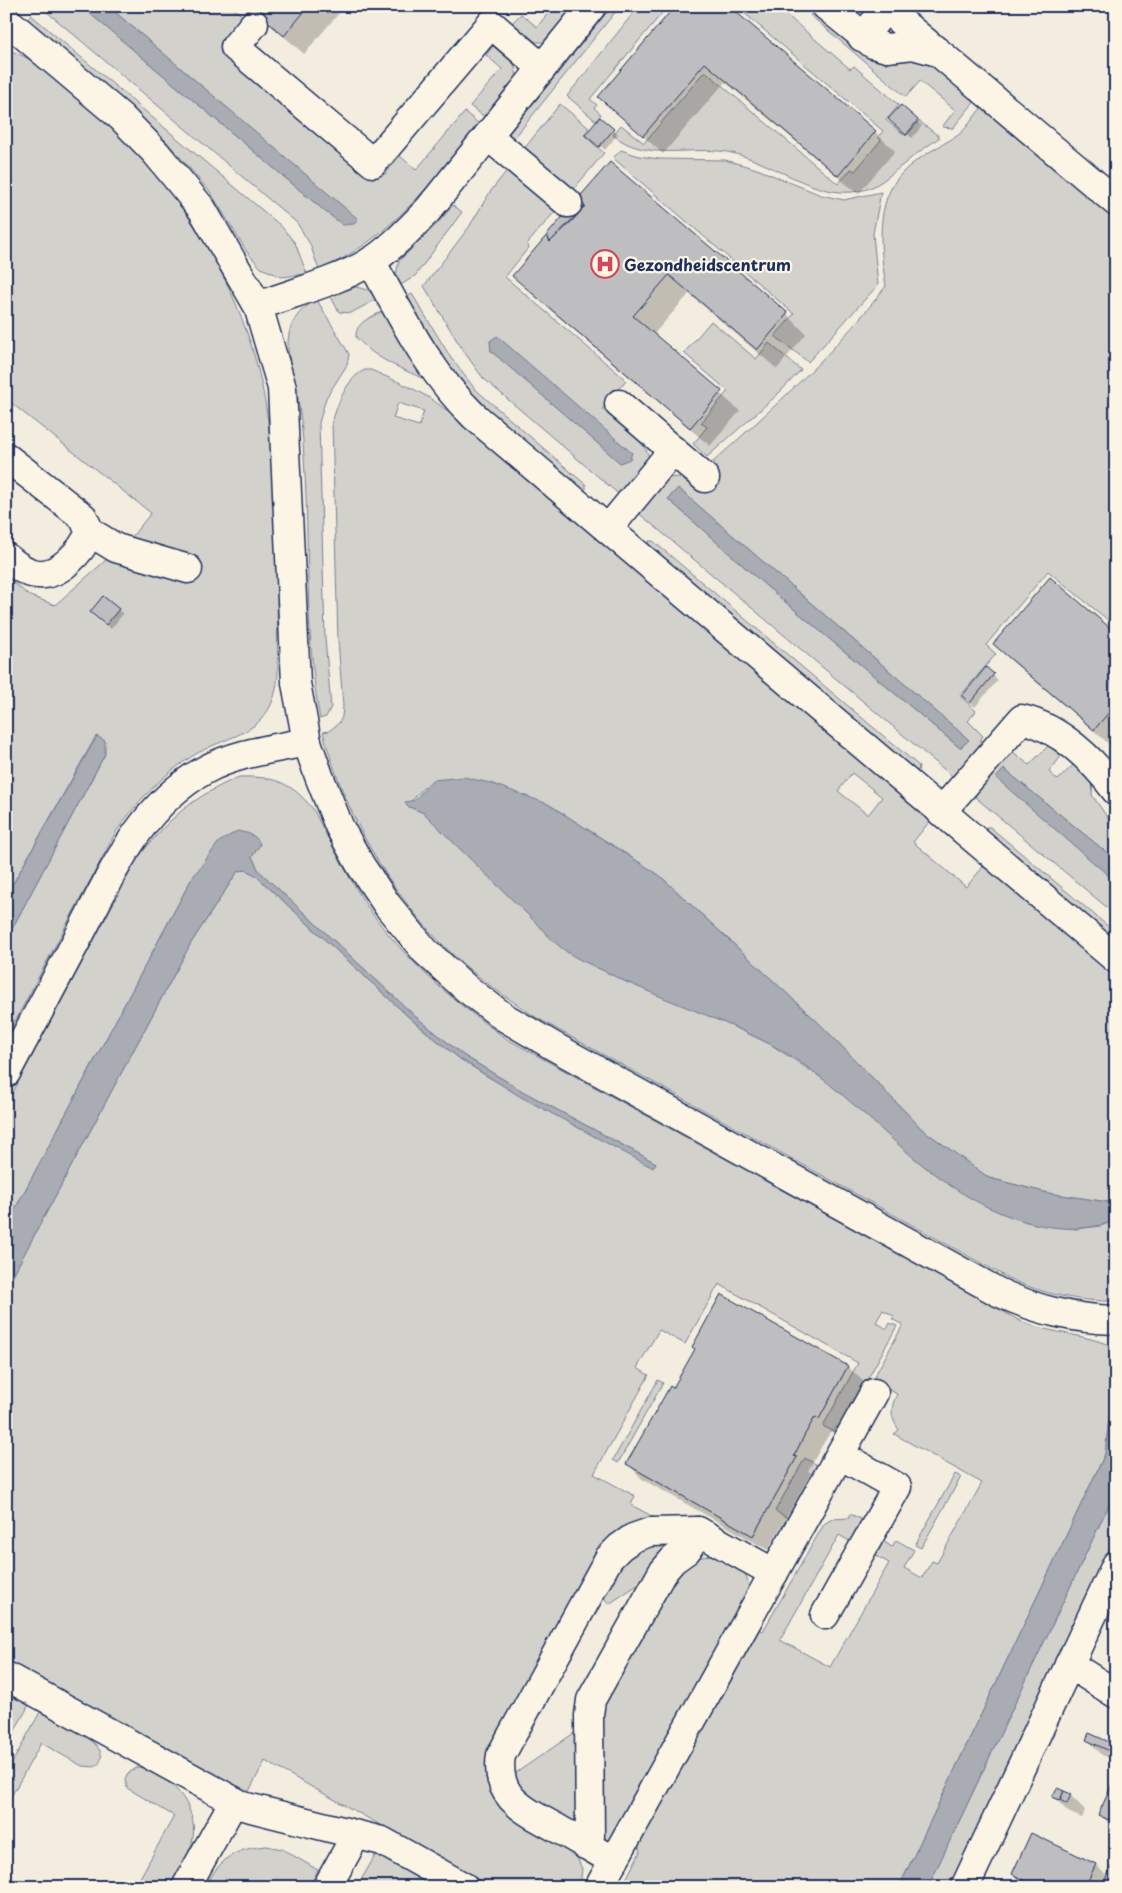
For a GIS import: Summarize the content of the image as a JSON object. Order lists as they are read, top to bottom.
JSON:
{
  "places": {
    "hospital": ["Gezondheidscentrum"]
  }
}
